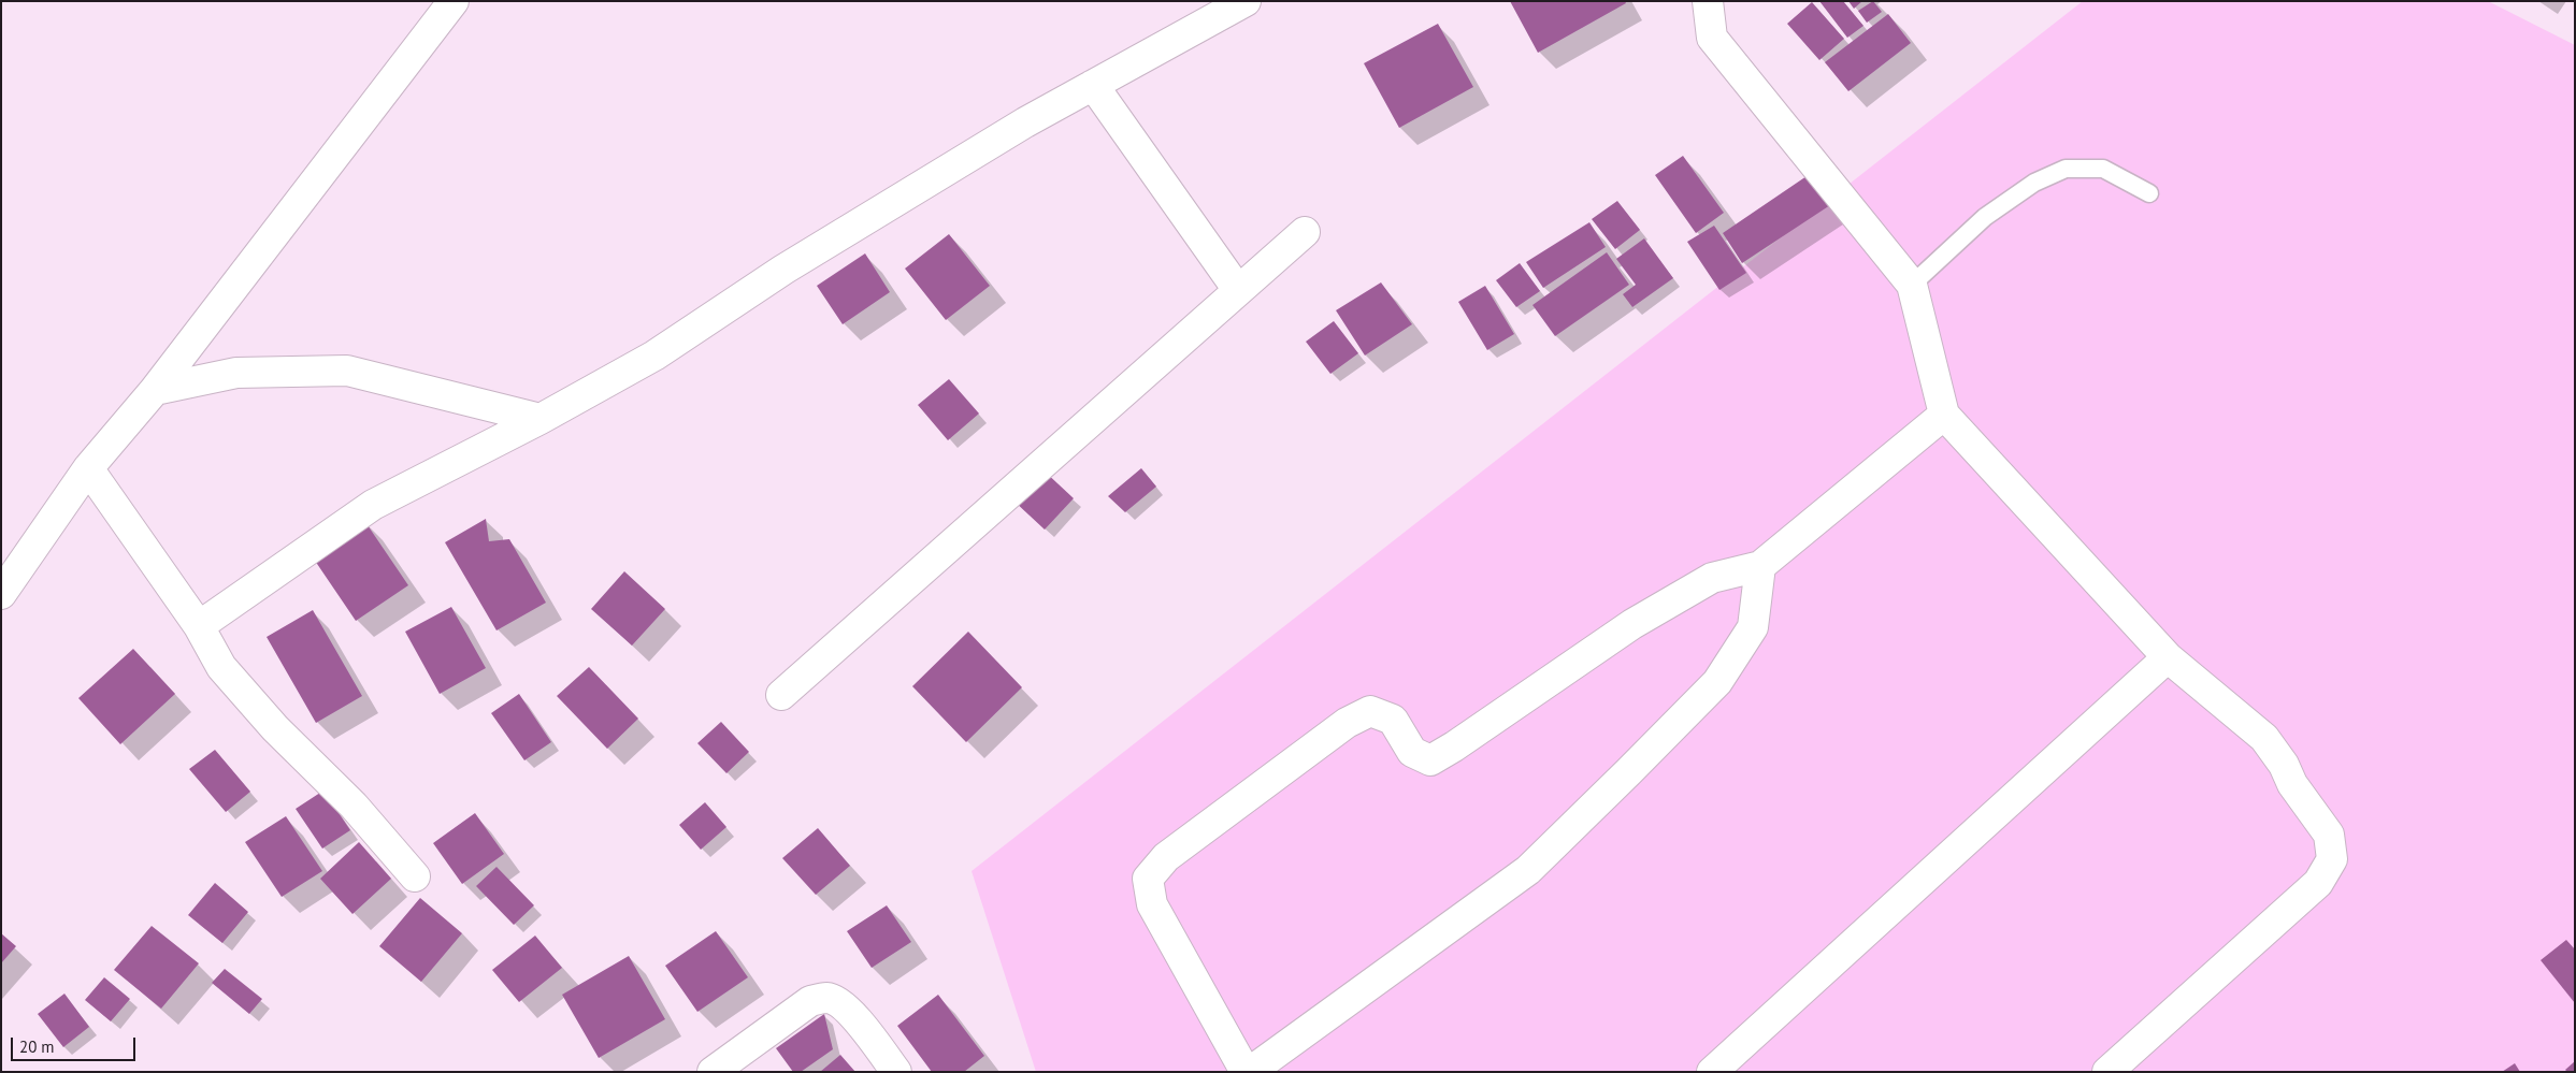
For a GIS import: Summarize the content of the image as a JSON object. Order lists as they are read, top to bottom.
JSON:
{
  "scale_bar": "20 m"
}
